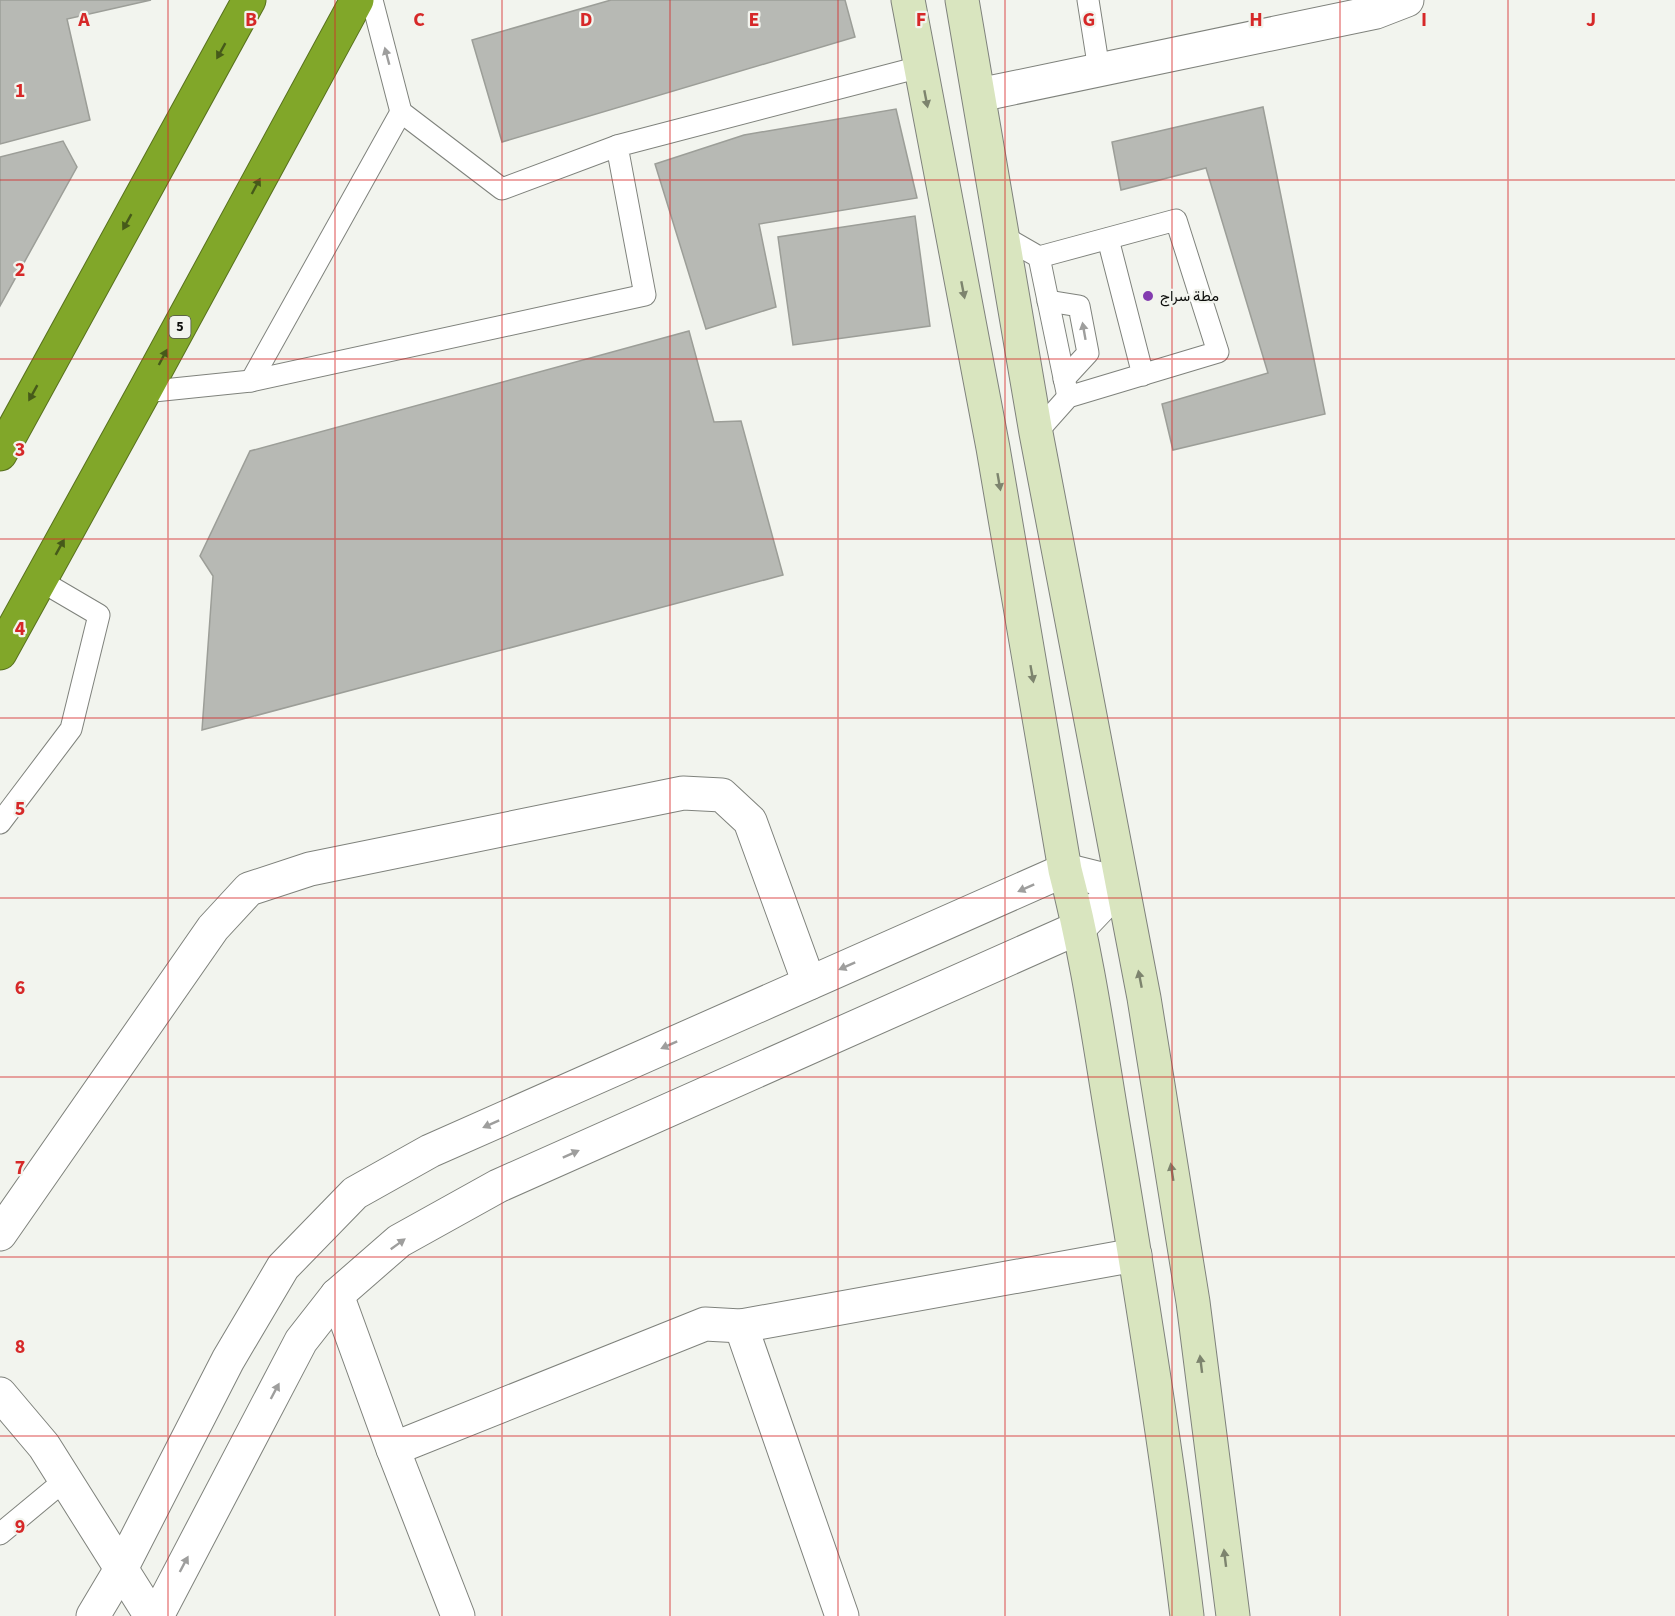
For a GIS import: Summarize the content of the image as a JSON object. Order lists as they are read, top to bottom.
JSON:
{
  "streets": {
    "highway": ["5"]
  },
  "places": ["مطة سراج"],
  "grid": {
    "columns": [
      "A",
      "B",
      "C",
      "D",
      "E",
      "F",
      "G",
      "H",
      "I",
      "J"
    ],
    "rows": [
      "1",
      "2",
      "3",
      "4",
      "5",
      "6",
      "7",
      "8",
      "9"
    ]
  }
}
